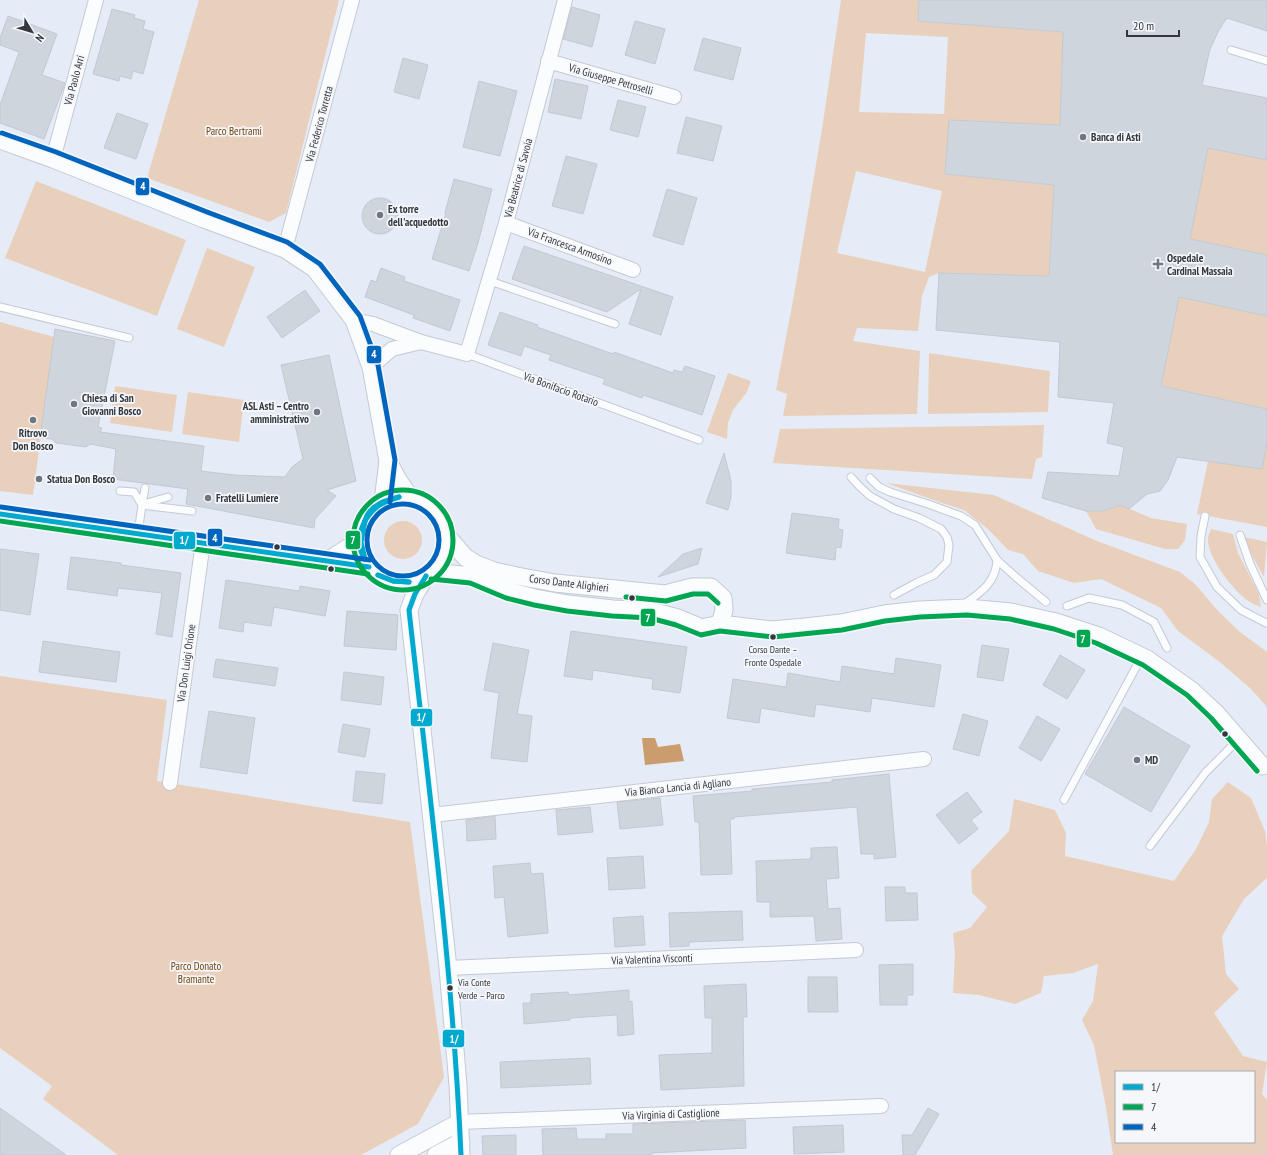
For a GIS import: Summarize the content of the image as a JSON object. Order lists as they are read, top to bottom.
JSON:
{
  "streets": {
    "street": [
      "Via Giuseppe Petroselli",
      "Via Paolo Arri",
      "Via Federico Torretta",
      "Via Beatrice di Savoia",
      "Via Francesca Armosino",
      "Via Bonifacio Rotario",
      "Corso Dante Alighieri",
      "Via Don Luigi Orione",
      "Via Bianca Lancia di Agliano",
      "Via Valentina Visconti",
      "Via Virginia di Castiglione"
    ]
  },
  "crossings": [
    ["Via Giuseppe Petroselli", "Via Beatrice di Savoia"],
    ["Via Beatrice di Savoia", "Via Francesca Armosino"],
    ["Via Beatrice di Savoia", "Via Bonifacio Rotario"]
  ],
  "parks": ["Parco Bertrami", "Parco Donato Bramante"],
  "places": {
    "other": [
      "Banca di Asti",
      "Ex torre dell'acquedotto",
      "Chiesa di San Giovanni Bosco",
      "ASL Asti – Centro amministrativo",
      "Ritrovo Don Bosco",
      "Statua Don Bosco",
      "Fratelli Lumiere",
      "Corso Dante – Fronte Ospedale",
      "MD",
      "Via Conte Verde – Parco"
    ],
    "health": ["Ospedale Cardinal Massaia"]
  },
  "lines": ["transit line 4", "transit line 7", "transit line 1/"],
  "legend": ["1/", "7", "4"],
  "scale_bar": "20 m",
  "north": "bottom right"
}
